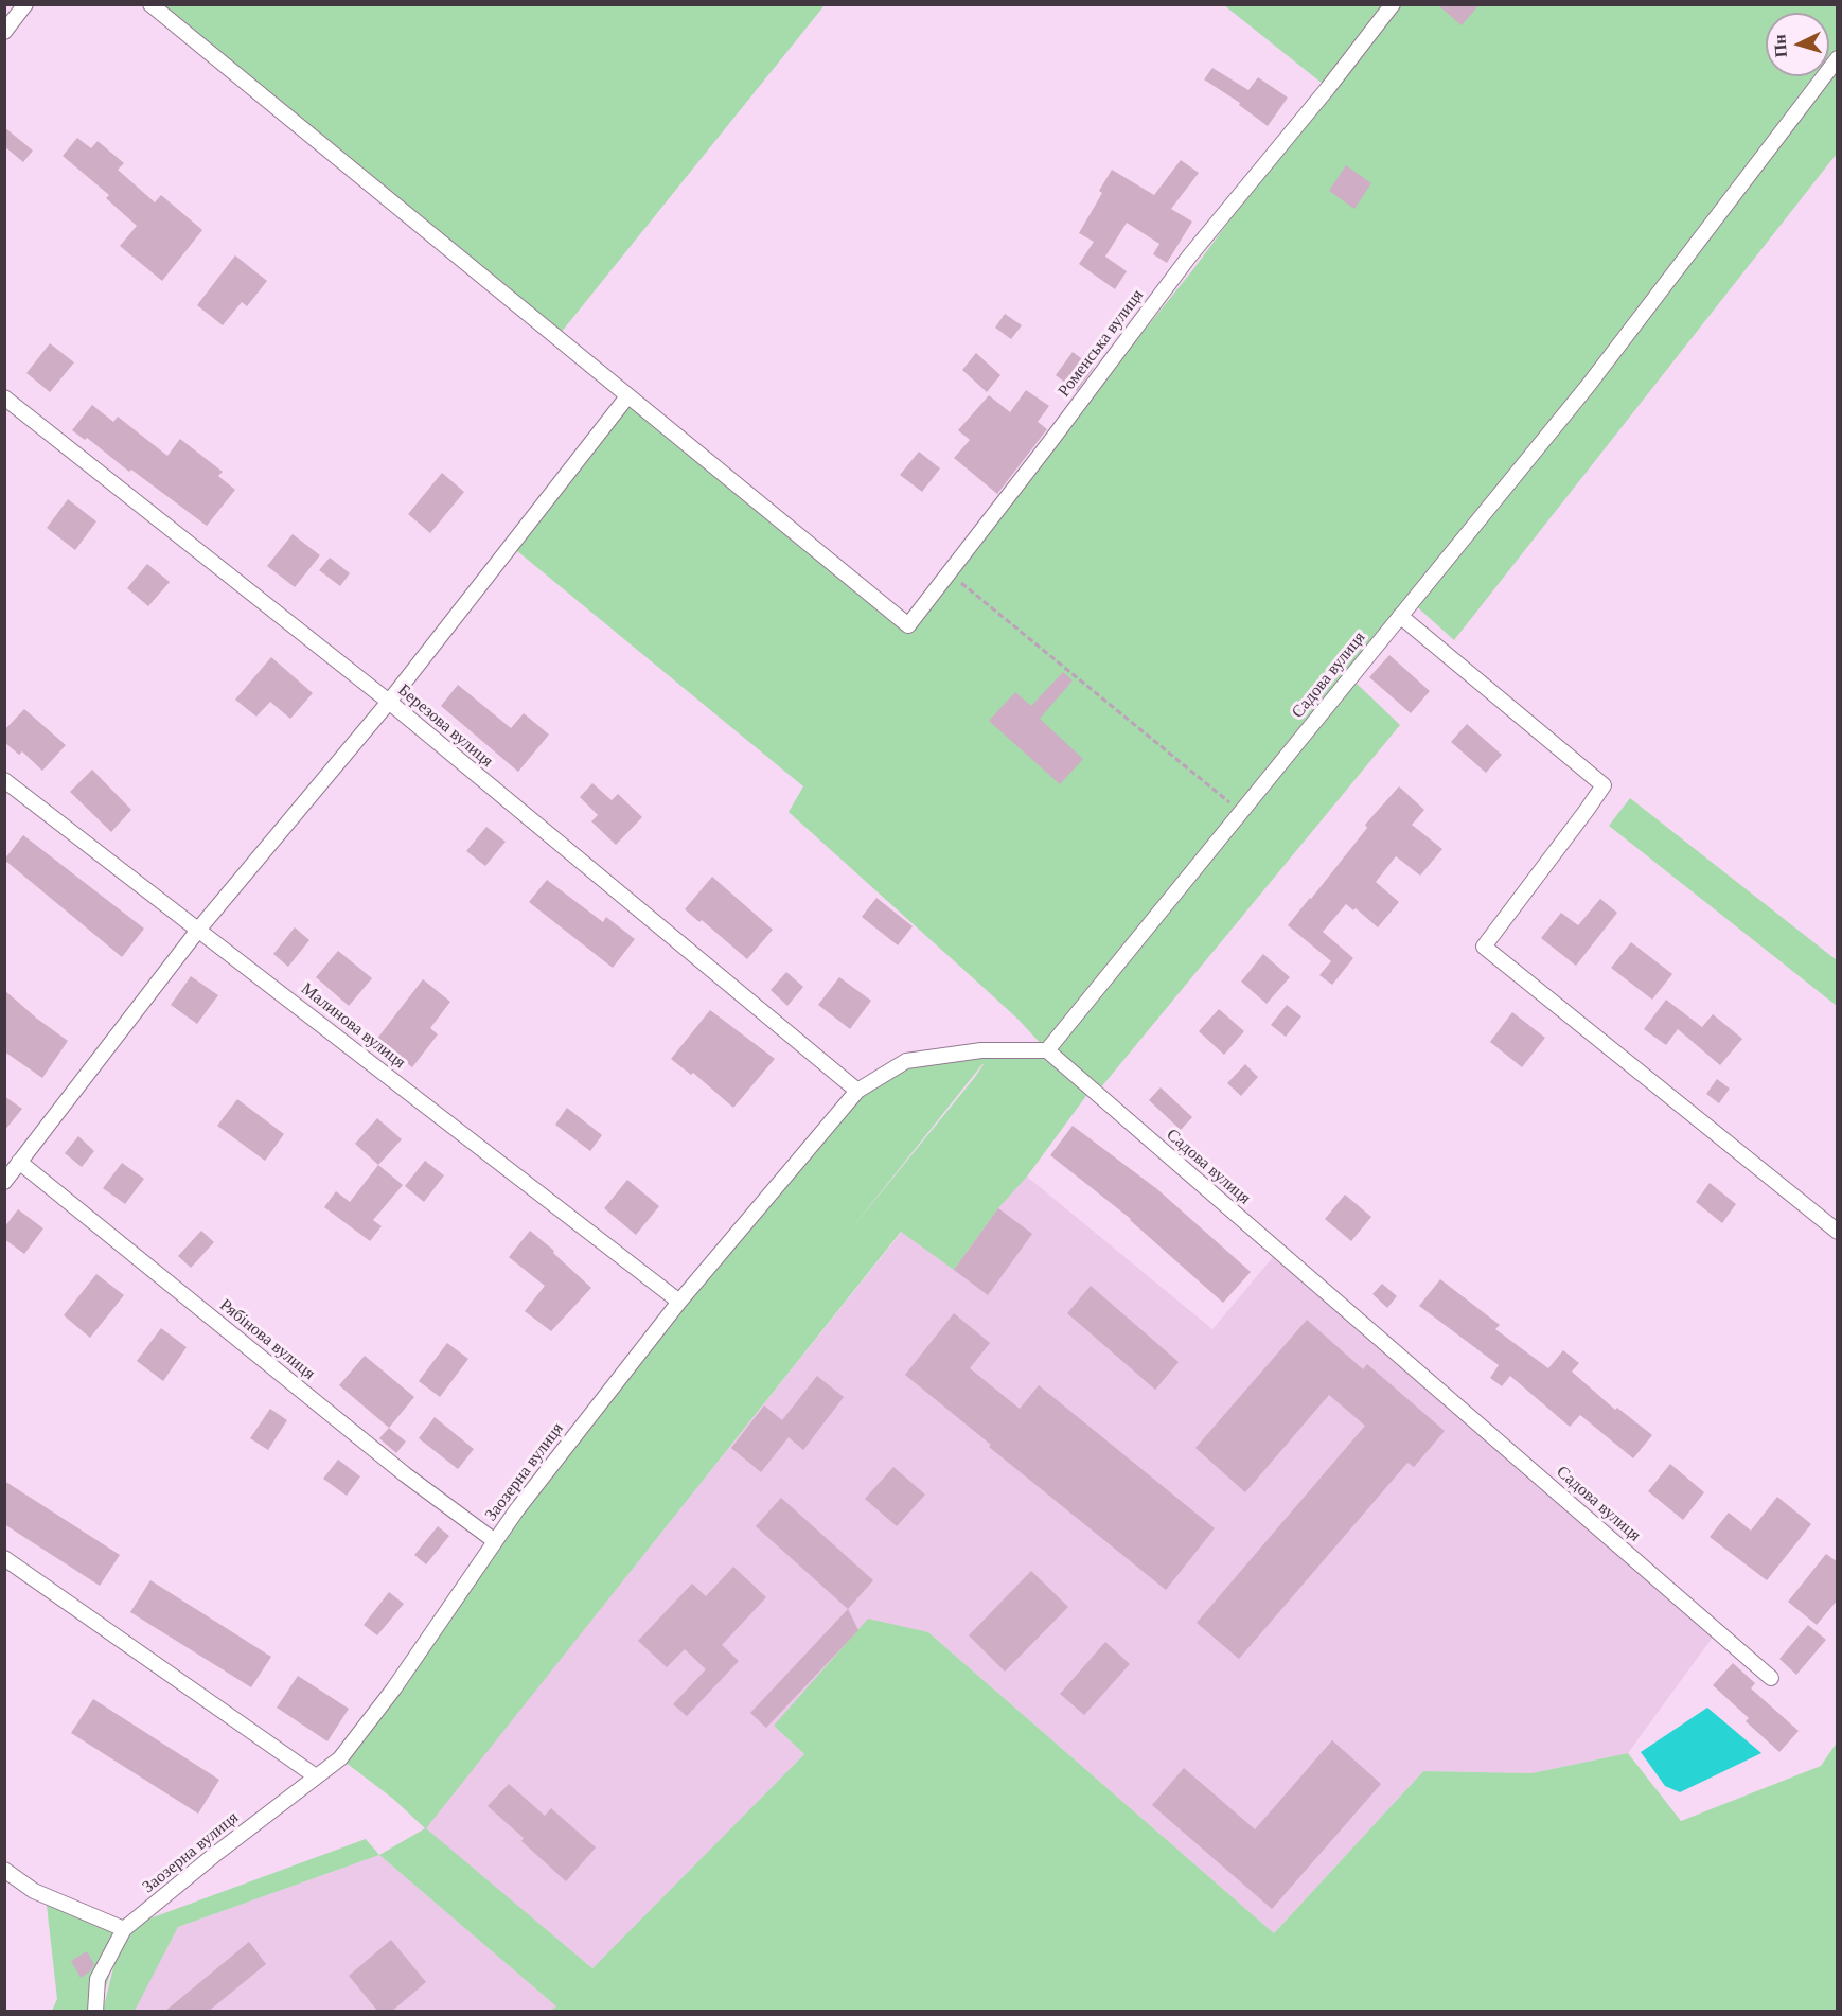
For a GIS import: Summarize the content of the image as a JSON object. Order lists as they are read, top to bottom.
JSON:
{
  "streets": {
    "street": [
      "Роменська вулиця",
      "Садова вулиця",
      "Березова вулиця",
      "Малинова вулиця",
      "Рябінова вулиця",
      "Заозерна вулиця"
    ]
  },
  "crossings": [
    ["Садова вулиця", "Заозерна вулиця"],
    ["Березова вулиця", "Заозерна вулиця"],
    ["Малинова вулиця", "Заозерна вулиця"],
    ["Рябінова вулиця", "Заозерна вулиця"]
  ],
  "north": "left"
}
